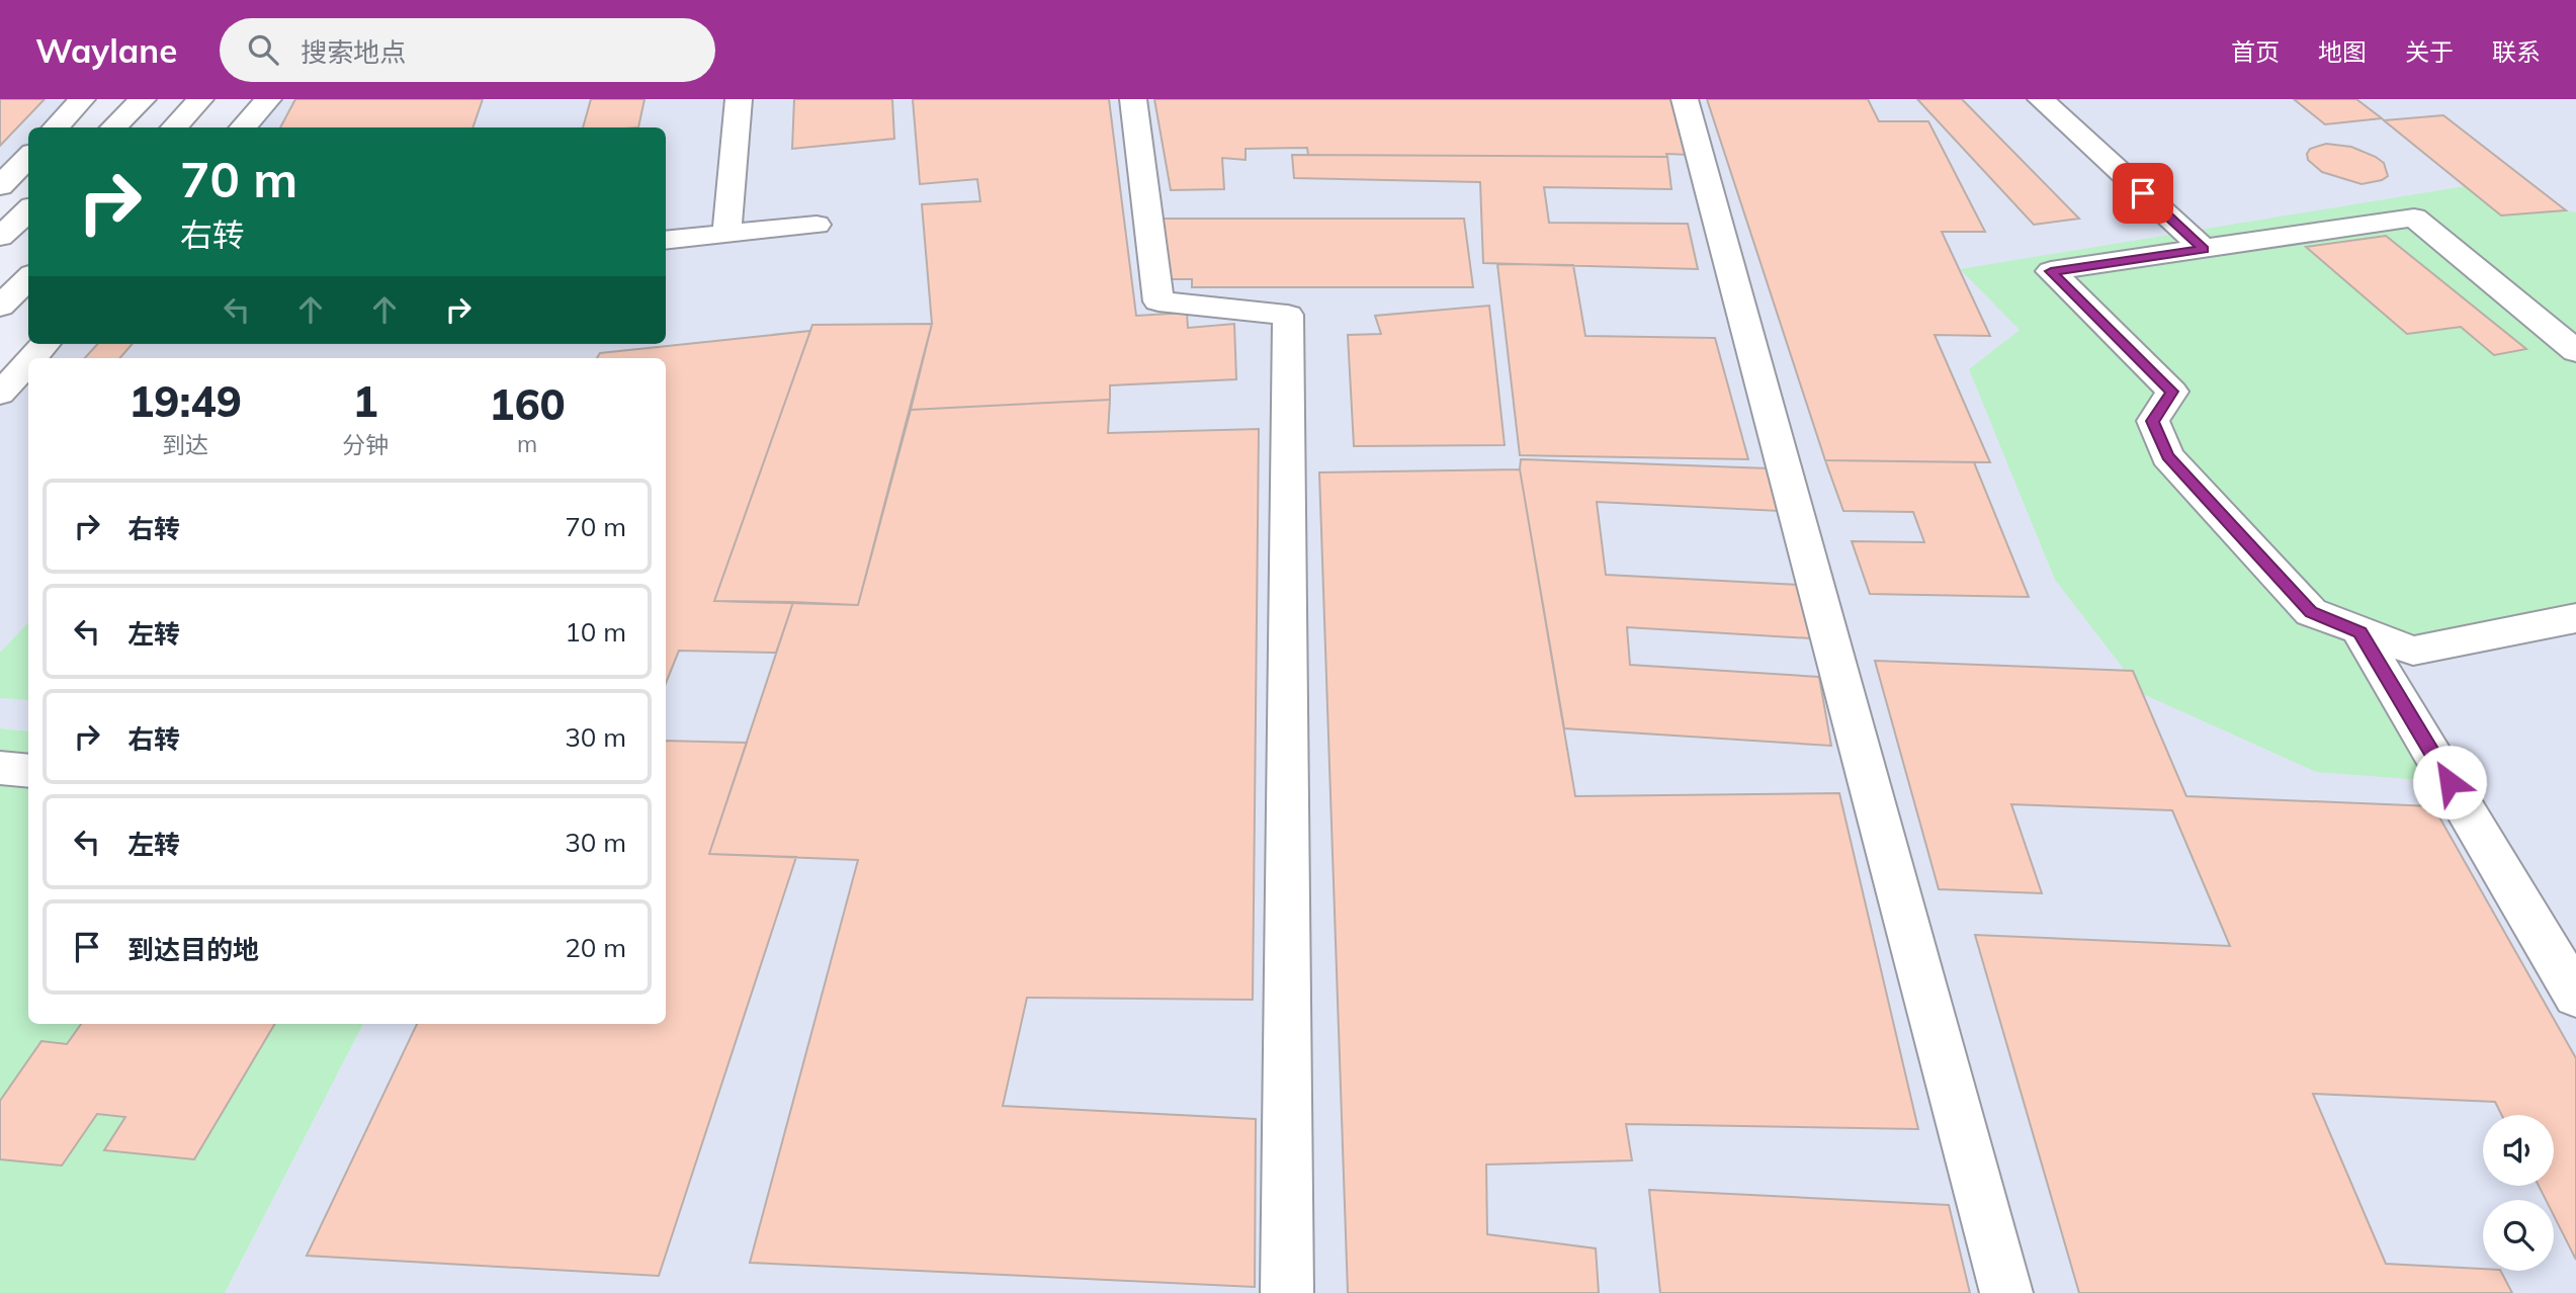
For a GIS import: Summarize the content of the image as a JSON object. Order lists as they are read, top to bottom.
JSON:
{
  "page": {
    "header": "Waylane",
    "search": "搜索地点",
    "nav": [
      "首页",
      "地图",
      "关于",
      "联系"
    ],
    "turn": ["70 m", "右转"],
    "eta": [
      "19:49",
      "到达",
      "1",
      "分钟",
      "160",
      "m"
    ],
    "list": [
      {
        "name": "右转",
        "value": "70 m"
      },
      {
        "name": "左转",
        "value": "10 m"
      },
      {
        "name": "右转",
        "value": "30 m"
      },
      {
        "name": "左转",
        "value": "30 m"
      },
      {
        "name": "到达目的地",
        "value": "20 m"
      }
    ]
  }
}
